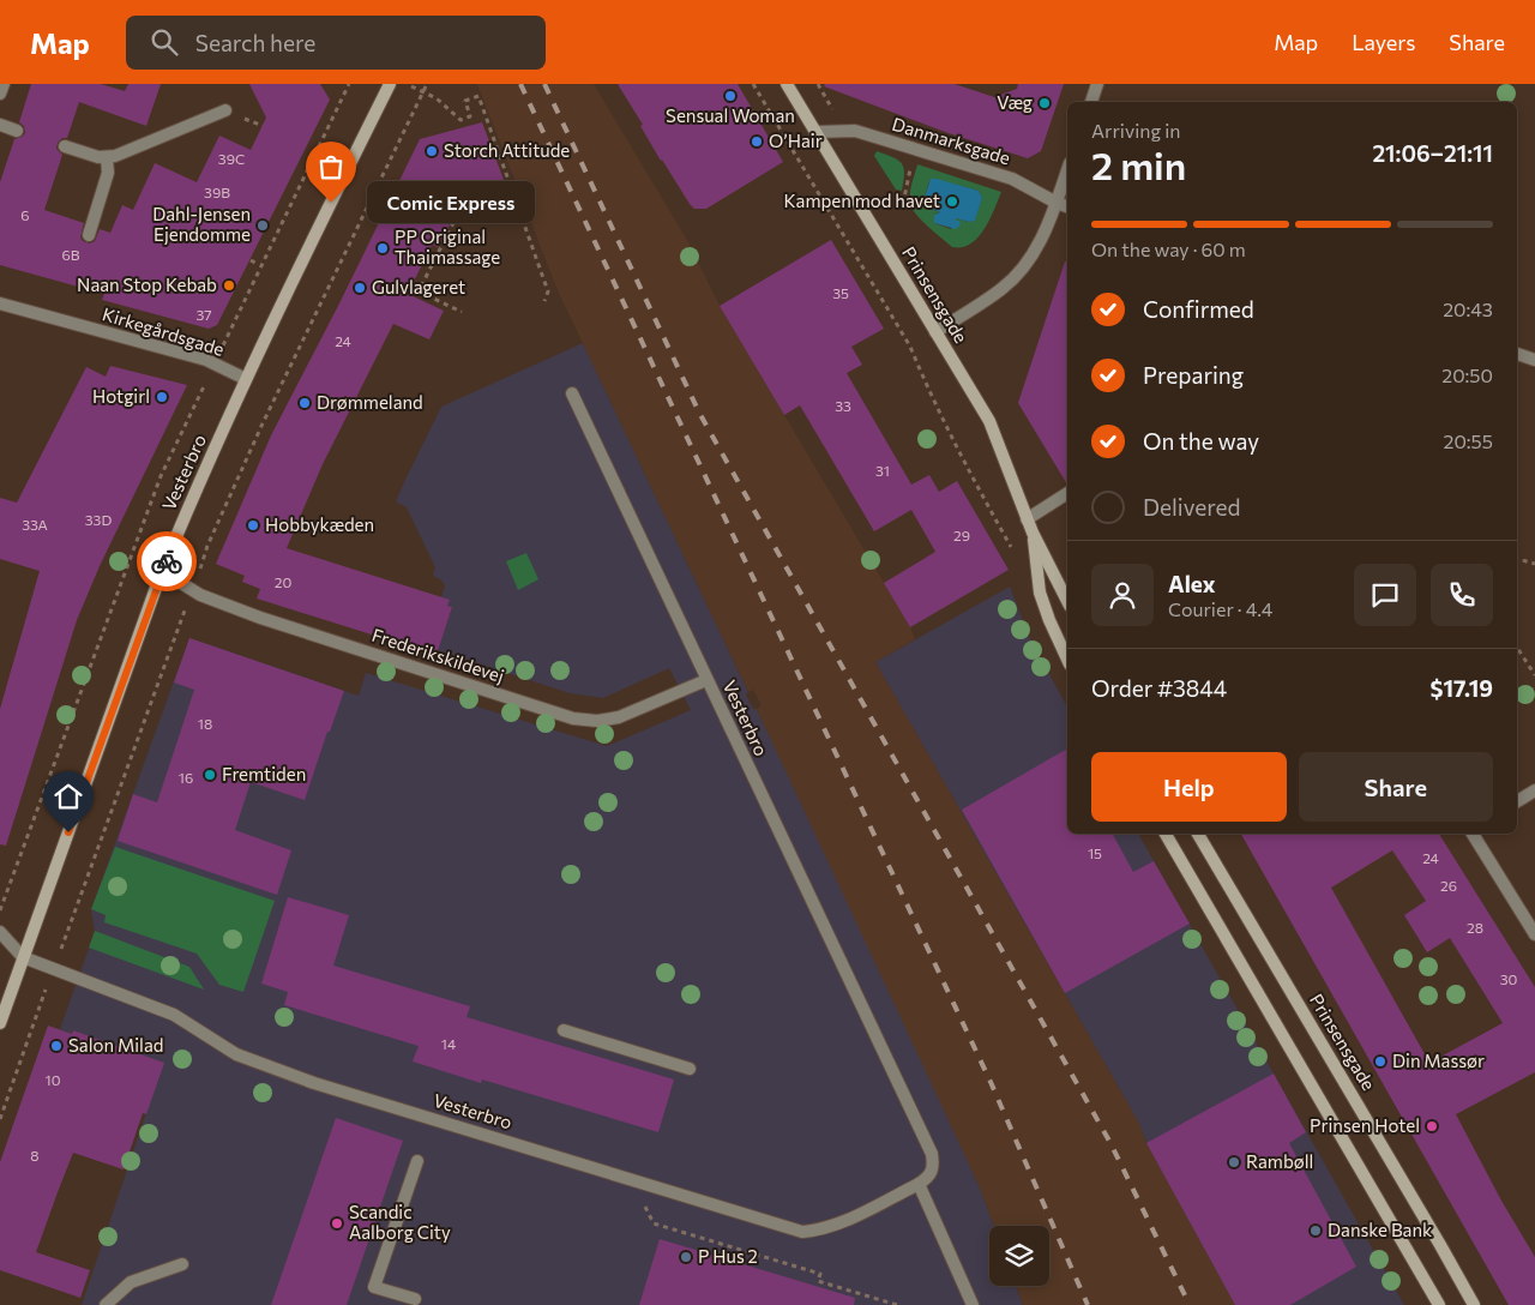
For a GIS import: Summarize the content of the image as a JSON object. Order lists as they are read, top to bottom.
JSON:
{
  "streets": {
    "main road": ["Prinsensgade", "Vesterbro"],
    "street": ["Danmarksgade", "Kirkegårdsgade", "Frederikskildevej"]
  },
  "crossings": [
    ["Danmarksgade", "Prinsensgade"],
    ["Kirkegårdsgade", "Vesterbro"],
    ["Vesterbro", "Frederikskildevej"]
  ],
  "places": [
    "Sensual Woman",
    "Væg",
    "O’Hair",
    "Storch Attitude",
    "Kampen mod havet",
    "Comic Express",
    "Dahl-Jensen Ejendomme",
    "PP Original Thaimassage",
    "Naan Stop Kebab",
    "Gulvlageret",
    "Hotgirl",
    "Drømmeland",
    "Hobbykæden",
    "Fremtiden",
    "Salon Milad",
    "Din Massør",
    "Prinsen Hotel",
    "Rambøll",
    "Scandic Aalborg City",
    "Danske Bank",
    "P Hus 2"
  ],
  "house_numbers": [
    "39C",
    "39B",
    "6",
    "6B",
    "35",
    "37",
    "24",
    "33",
    "31",
    "33D",
    "33A",
    "29",
    "20",
    "18",
    "16",
    "15",
    "24",
    "26",
    "28",
    "30",
    "14",
    "10",
    "8"
  ],
  "page": {
    "header": "Map",
    "search": "Search here",
    "nav": ["Map", "Layers", "Share"],
    "heading": ["2 min", "Arriving in", "21:06–21:11"],
    "panel": [
      "Alex",
      "Courier · 4.4",
      "Order #3844",
      "$17.19"
    ],
    "bubble": "Comic Express",
    "bar": "On the way · 60 m",
    "list": [
      ["Confirmed", "20:43"],
      ["Preparing", "20:50"],
      ["On the way", "20:55"],
      "Delivered"
    ],
    "buttons": ["Help", "Share"]
  }
}
